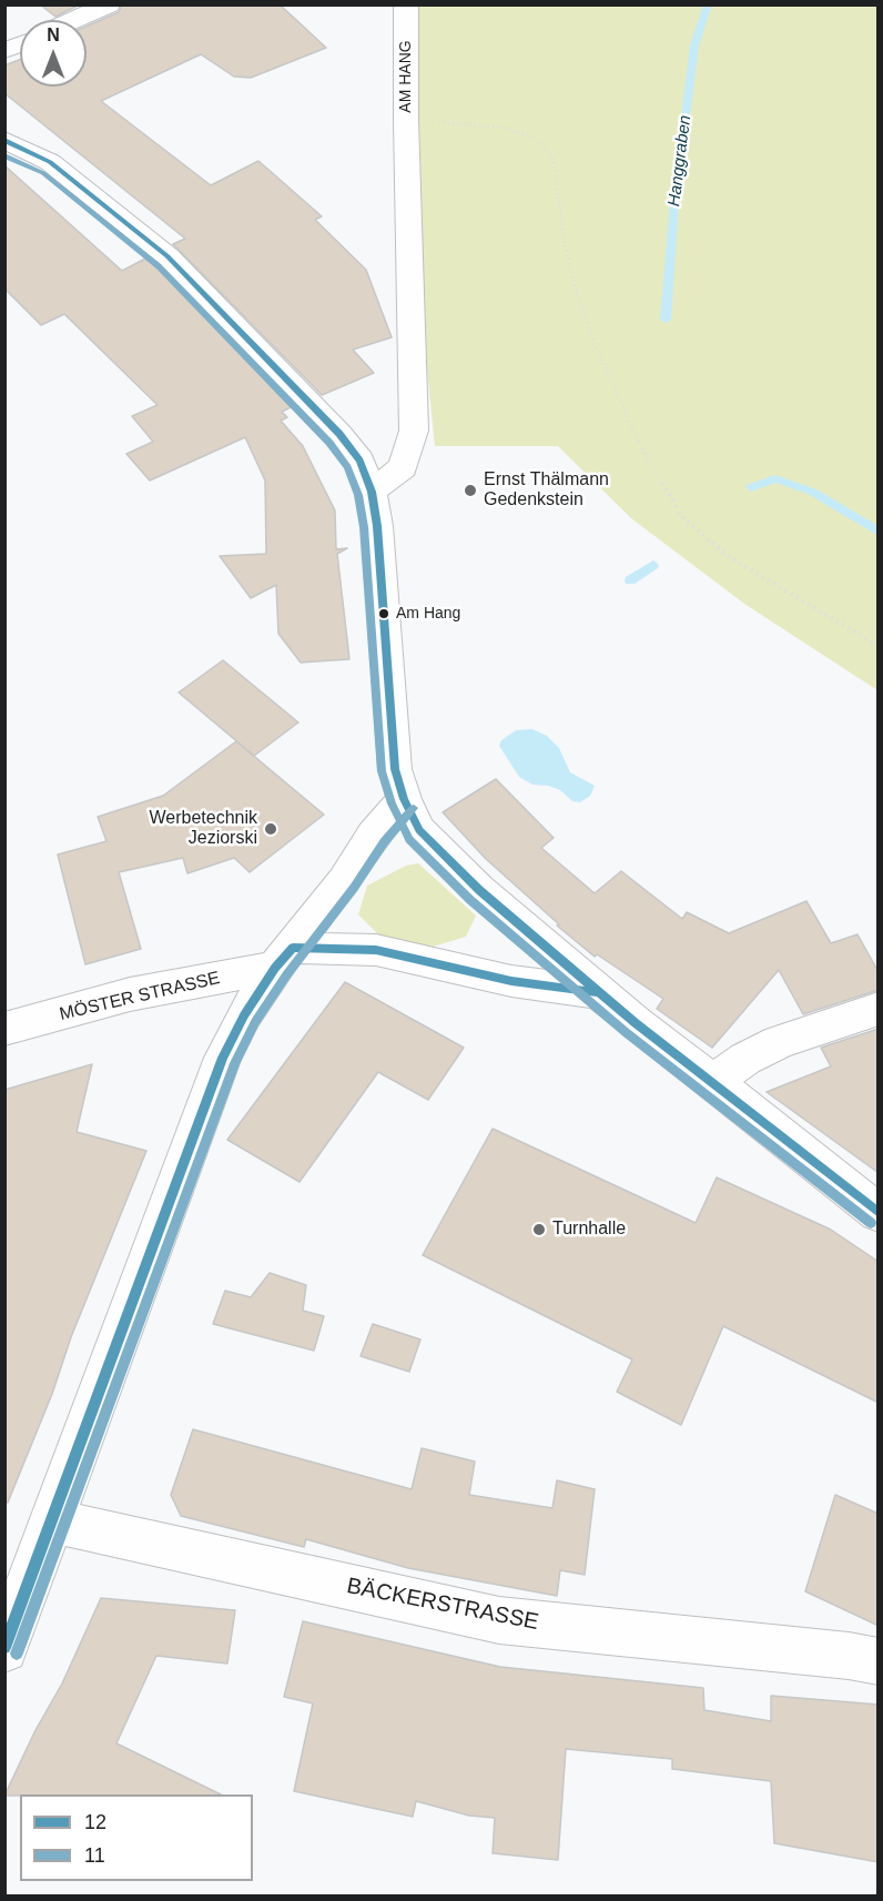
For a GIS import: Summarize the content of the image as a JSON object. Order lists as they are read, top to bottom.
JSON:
{
  "streets": {
    "street": ["AM HANG", "MÖSTER STRASSE", "BÄCKERSTRASSE"]
  },
  "water": ["Hanggraben"],
  "places": [
    "Ernst Thälmann Gedenkstein",
    "Am Hang",
    "Werbetechnik Jeziorski",
    "Turnhalle"
  ],
  "lines": ["transit line 12", "transit line 11"],
  "legend": ["12", "11"],
  "north": "top"
}
